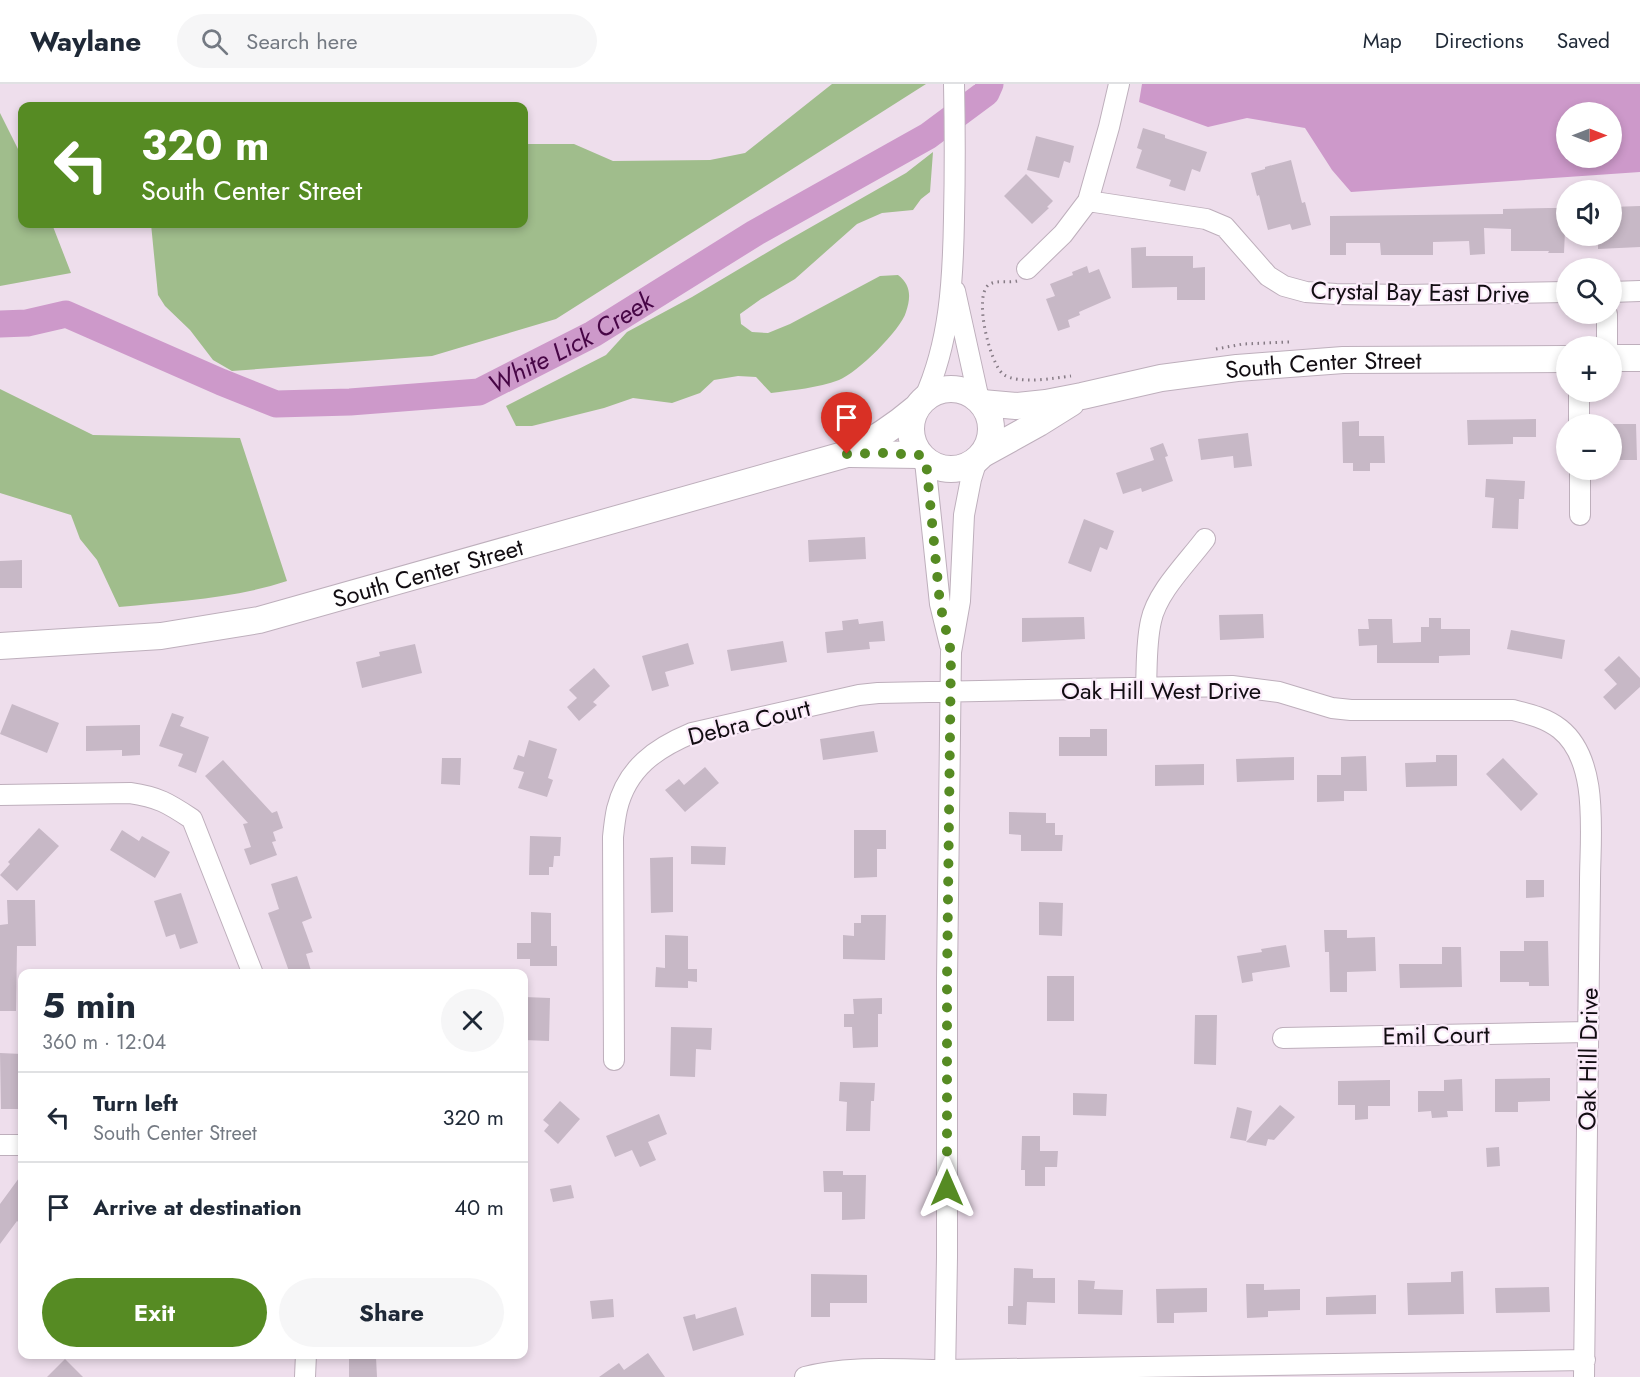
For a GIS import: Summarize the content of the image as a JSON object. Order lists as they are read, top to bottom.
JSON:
{
  "streets": {
    "main road": ["South Center Street"],
    "street": [
      "Crystal Bay East Drive",
      "Oak Hill West Drive",
      "Debra Court",
      "Emil Court",
      "Oak Hill Drive"
    ]
  },
  "crossings": [
    ["Oak Hill West Drive", "Debra Court"],
    ["Oak Hill West Drive", "Oak Hill Drive"],
    ["Emil Court", "Oak Hill Drive"]
  ],
  "water": ["White Lick Creek"],
  "north": "right",
  "page": {
    "header": "Waylane",
    "search": "Search here",
    "nav": ["Map", "Directions", "Saved"],
    "map_buttons": ["+", "−"],
    "turn": ["320 m", "South Center Street"],
    "heading": ["5 min", "360 m · 12:04"],
    "list": [
      {
        "name": "Turn left",
        "note": "South Center Street",
        "value": "320 m"
      },
      {
        "name": "Arrive at destination",
        "value": "40 m"
      }
    ],
    "buttons": ["Exit", "Share"]
  }
}
